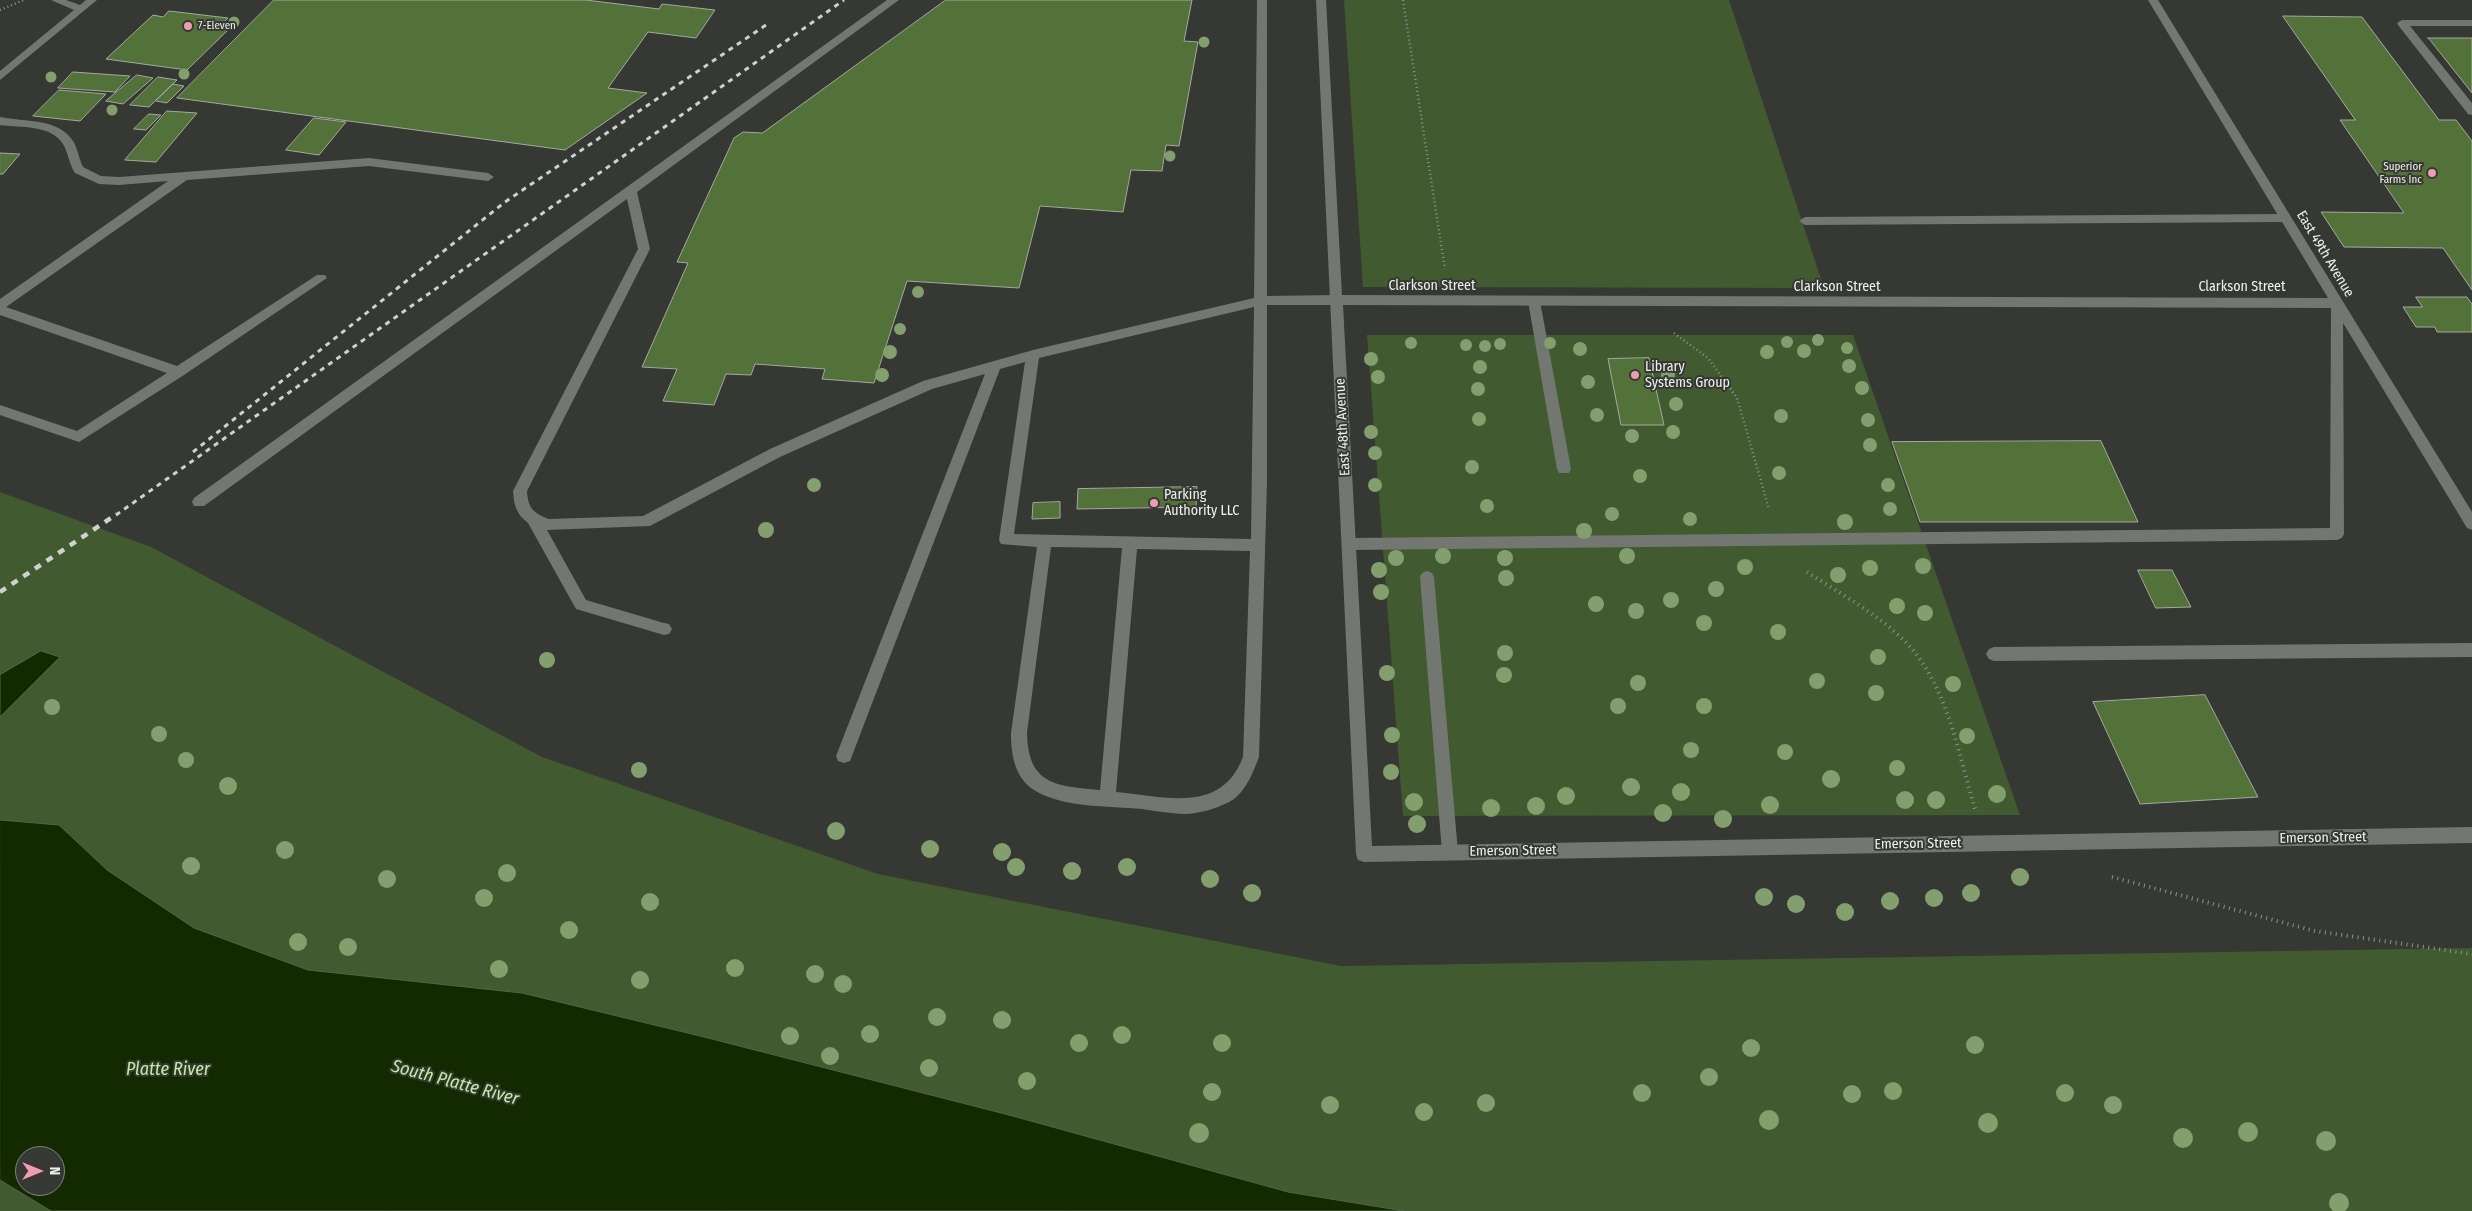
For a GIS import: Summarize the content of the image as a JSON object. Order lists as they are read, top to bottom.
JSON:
{
  "streets": {
    "street": [
      "East 49th Avenue",
      "Clarkson Street",
      "East 48th Avenue",
      "Emerson Street"
    ]
  },
  "crossings": [
    ["East 49th Avenue", "Clarkson Street"],
    ["Clarkson Street", "East 48th Avenue"],
    ["East 48th Avenue", "Emerson Street"]
  ],
  "water": ["Platte River", "South Platte River"],
  "places": [
    "7-Eleven",
    "Superior Farms Inc",
    "Library Systems Group",
    "Parking Authority LLC"
  ],
  "north": "right"
}
